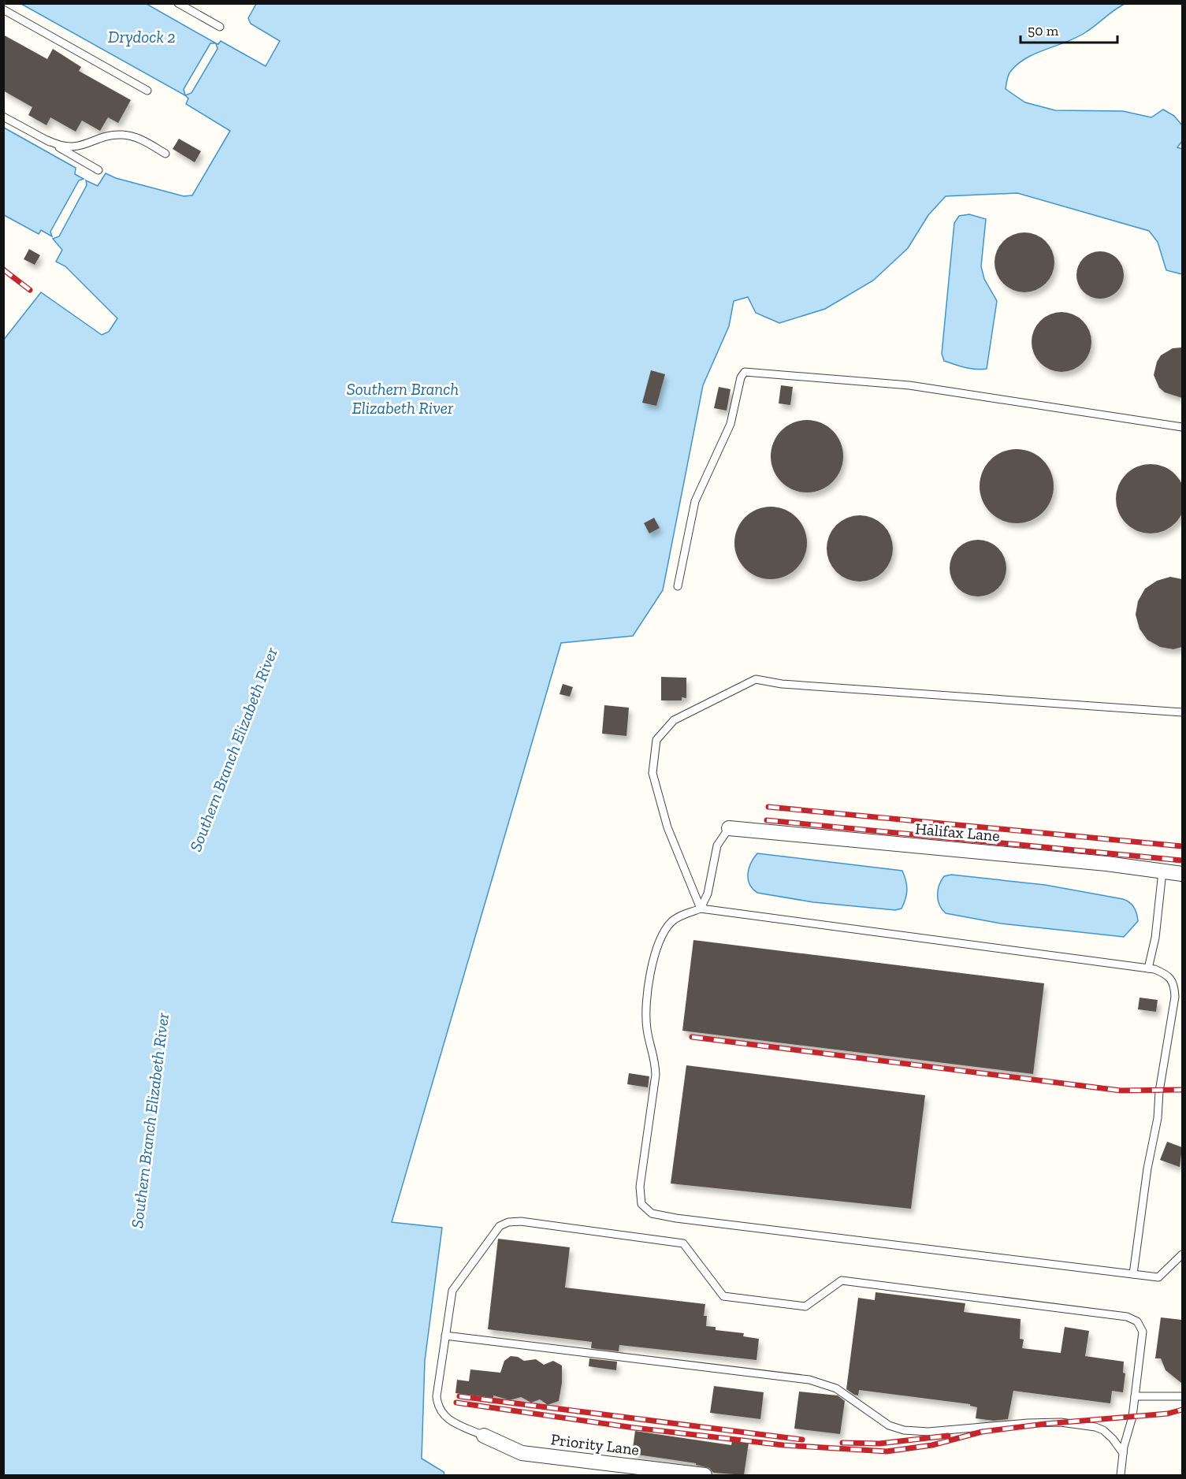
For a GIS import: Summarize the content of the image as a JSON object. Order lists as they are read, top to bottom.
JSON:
{
  "streets": {
    "street": ["Halifax Lane", "Priority Lane"]
  },
  "water": ["Drydock 2", "Southern Branch Elizabeth River"],
  "scale_bar": "50 m"
}
